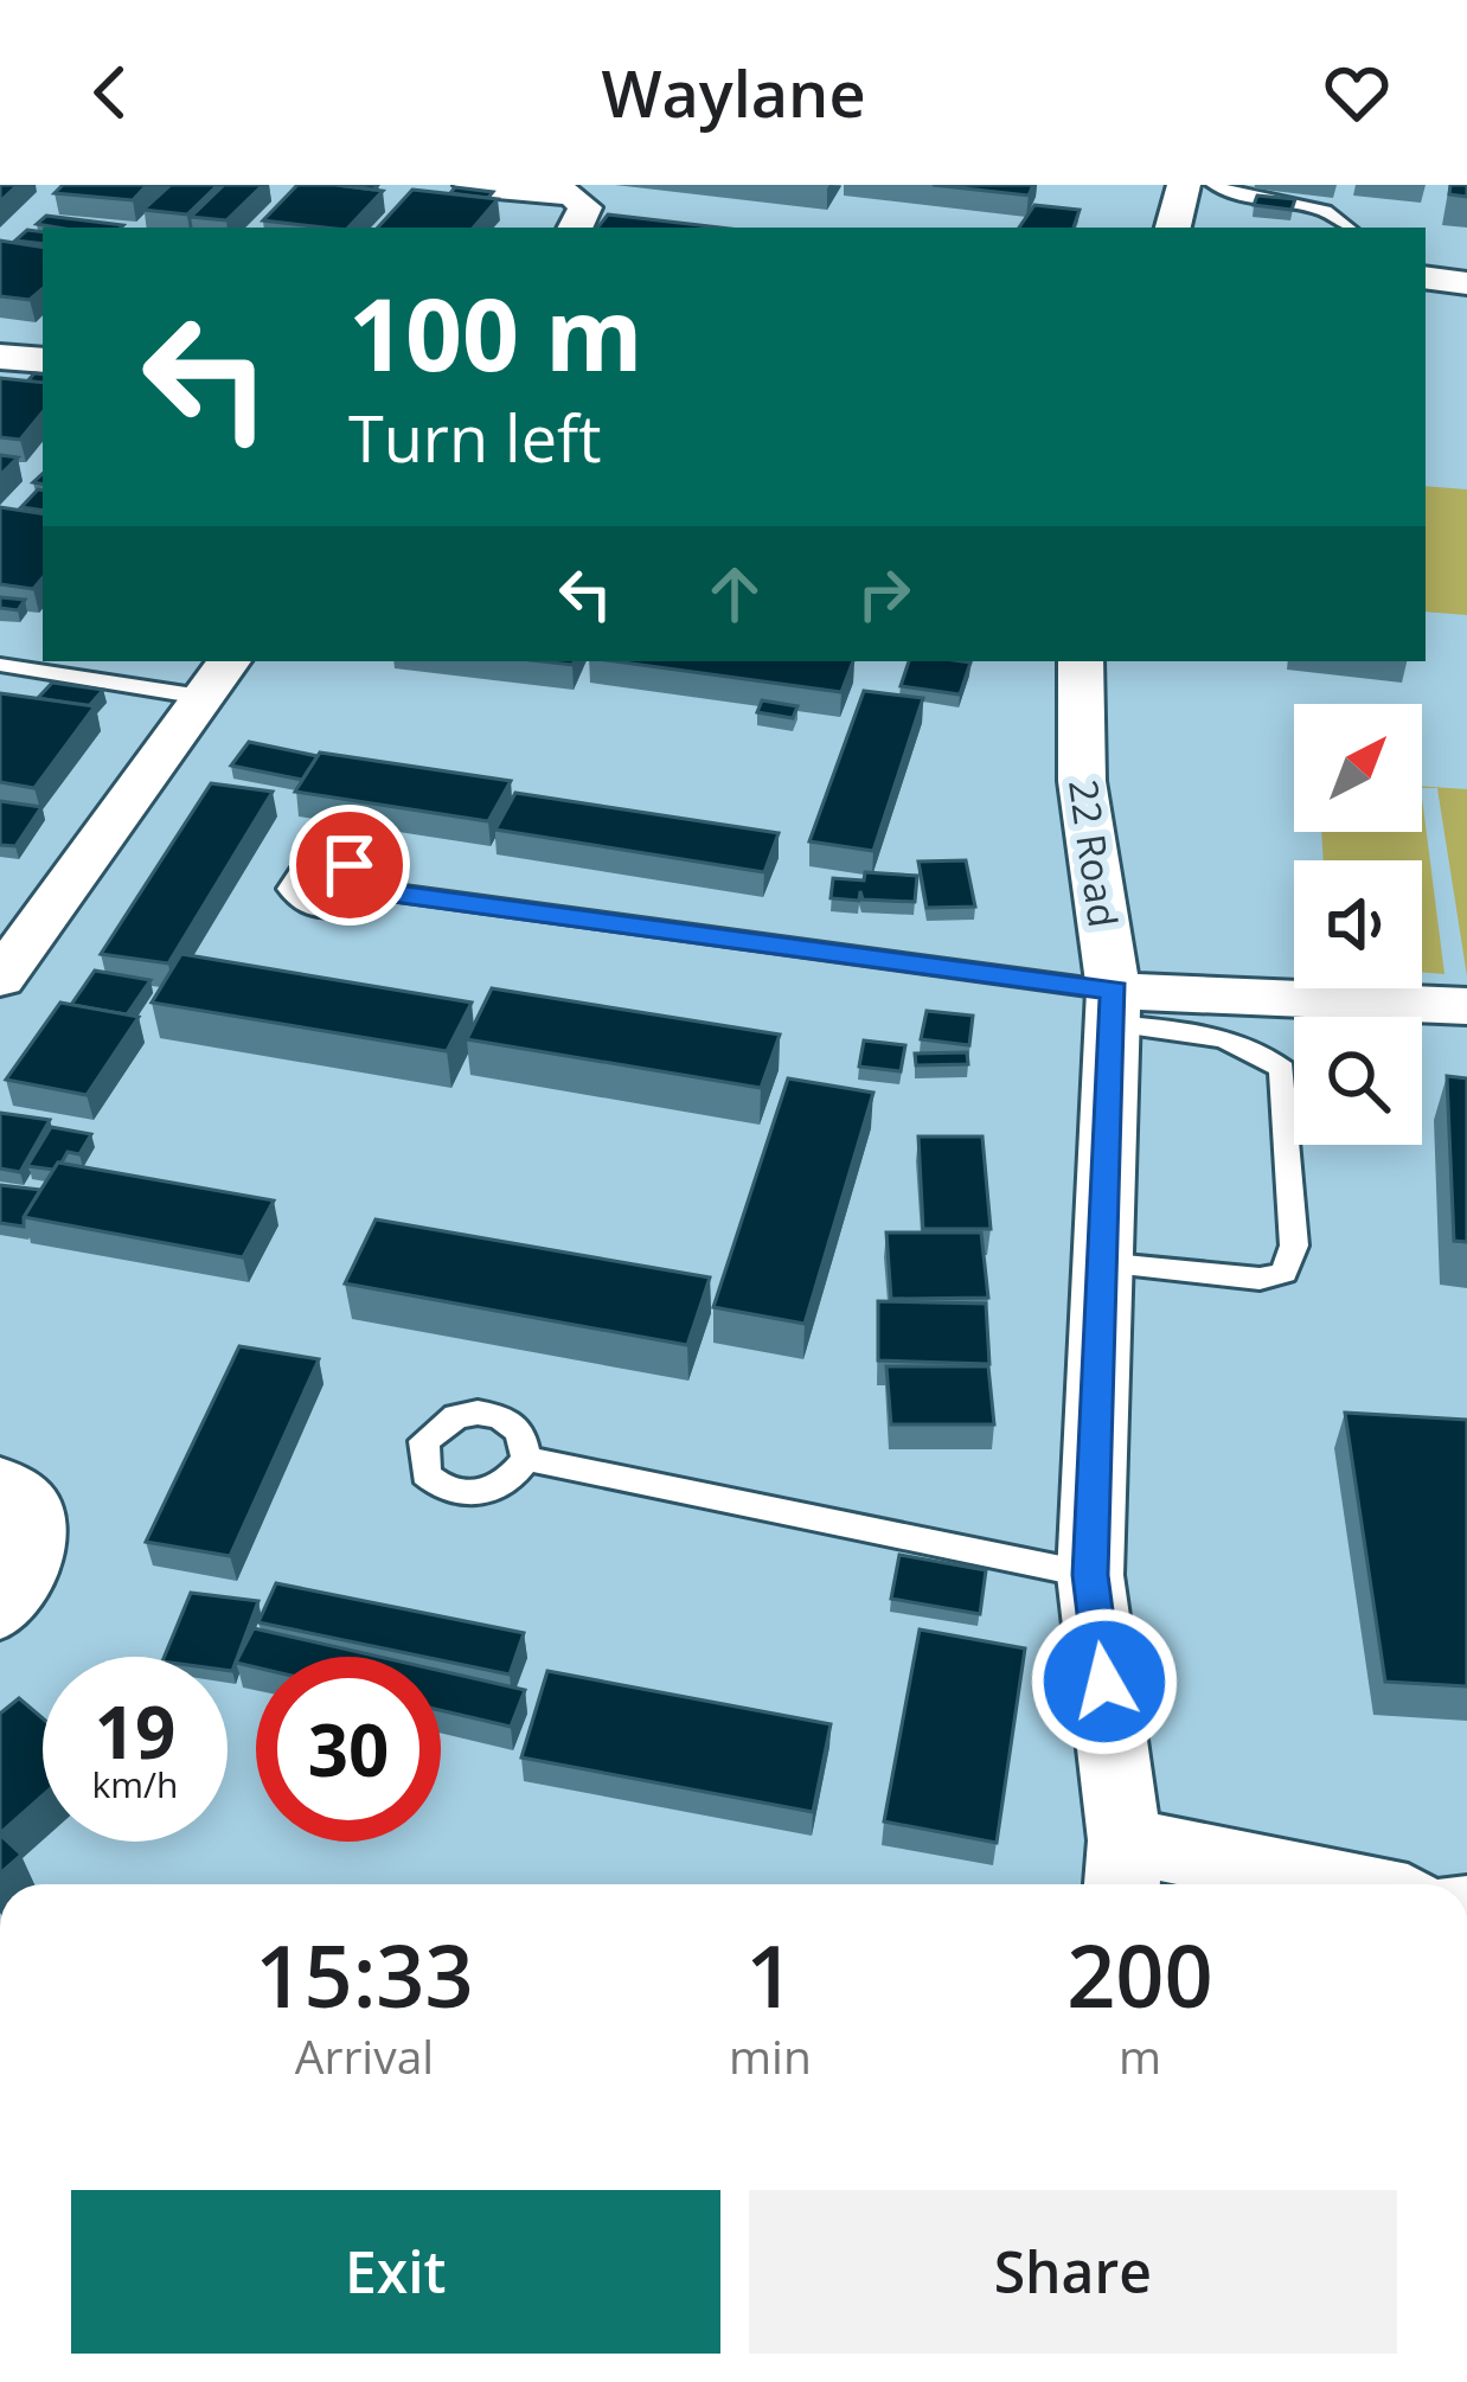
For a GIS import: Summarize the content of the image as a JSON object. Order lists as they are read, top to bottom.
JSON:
{
  "streets": {
    "street": ["22 Road"]
  },
  "north": "top right",
  "page": {
    "header": "Waylane",
    "turn": ["100 m", "Turn left"],
    "speed": "19 km/h",
    "limit": "30",
    "eta": [
      "15:33",
      "Arrival",
      "1",
      "min",
      "200",
      "m"
    ],
    "buttons": ["Exit", "Share"]
  }
}
